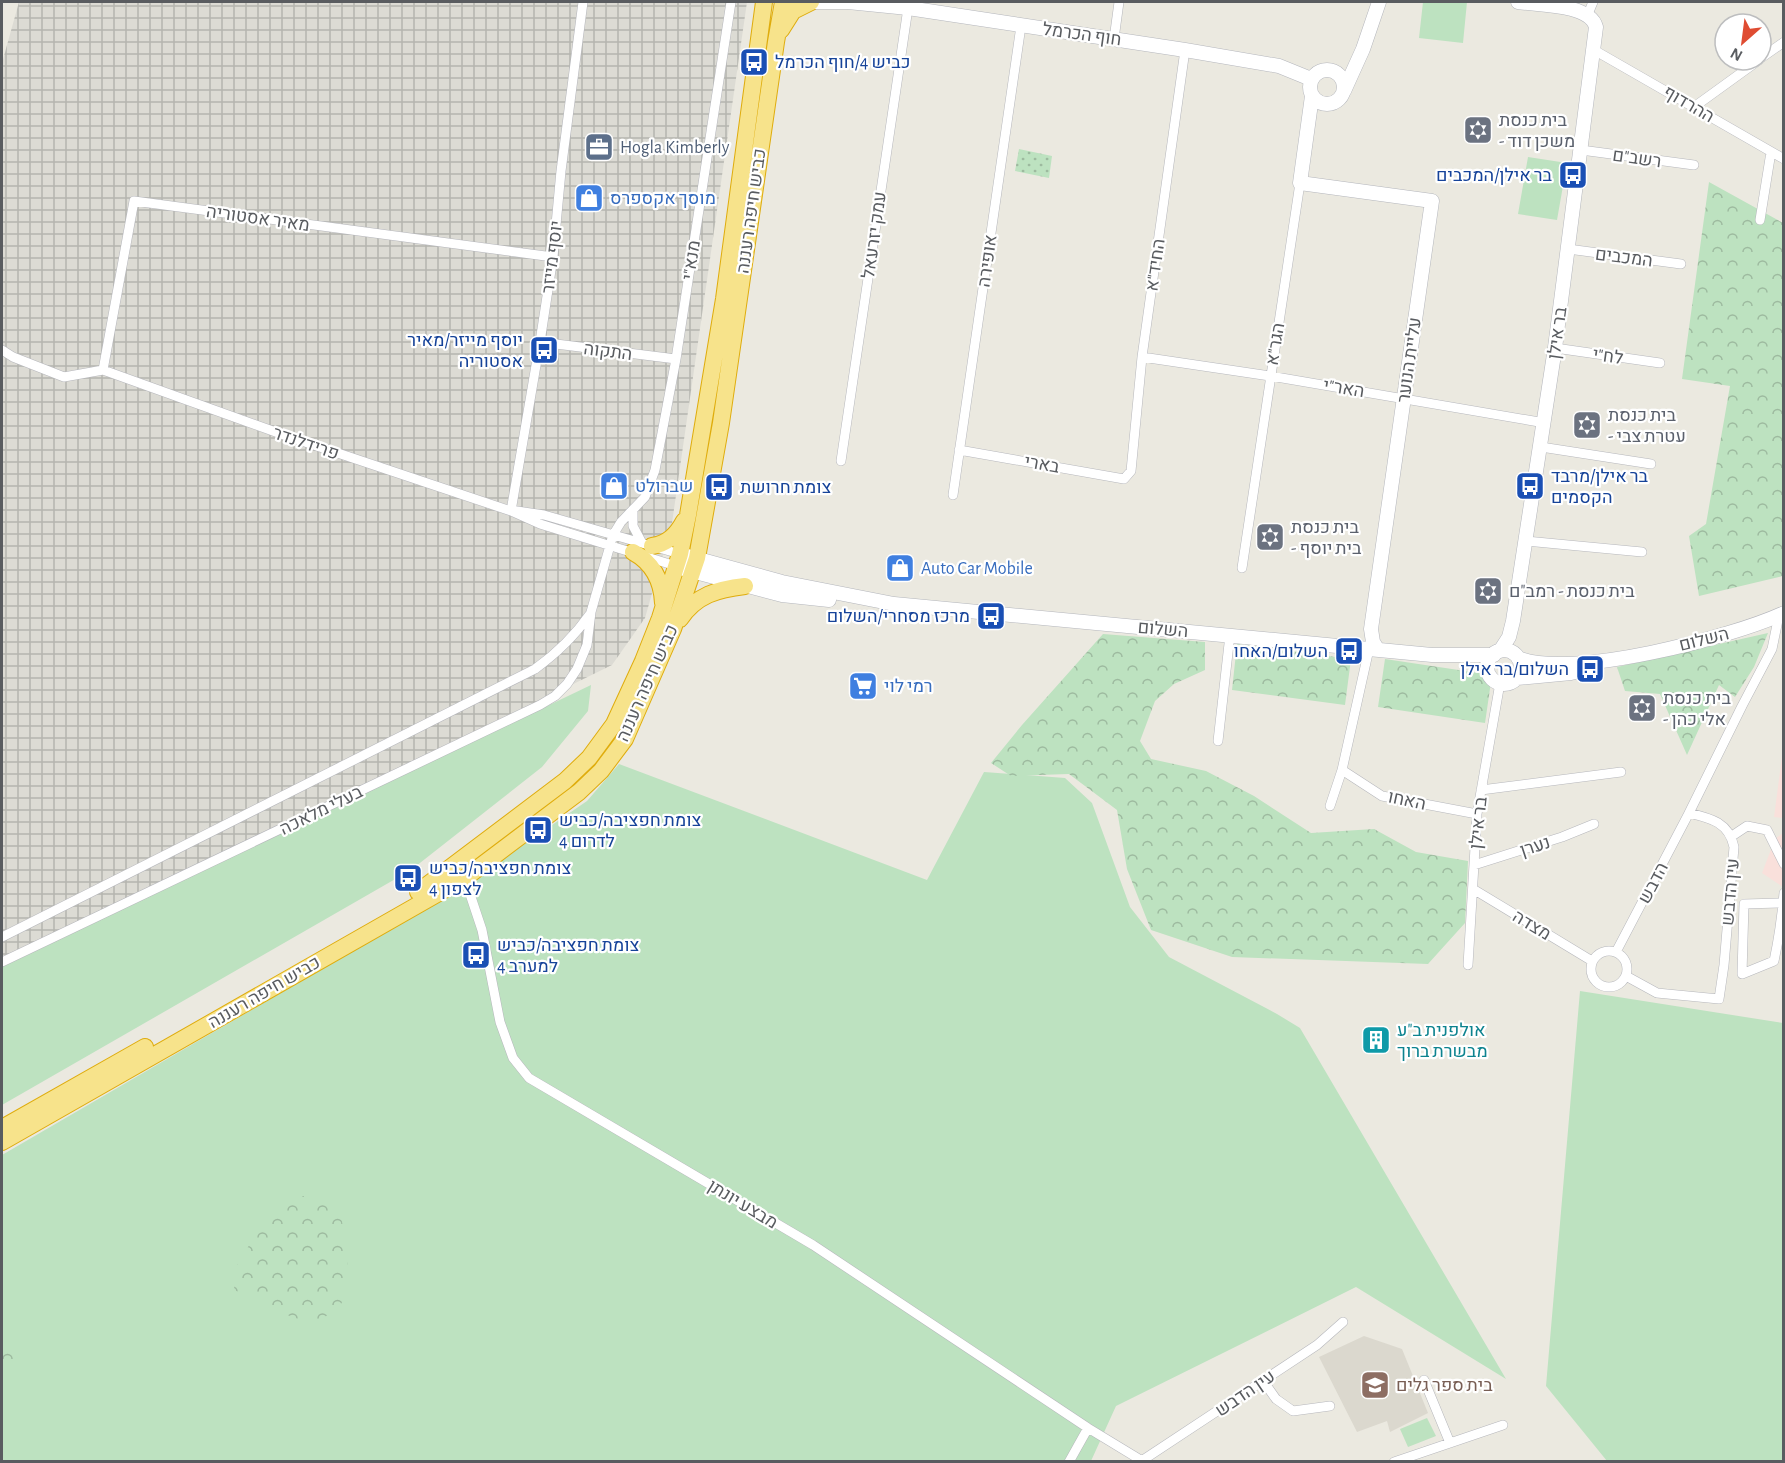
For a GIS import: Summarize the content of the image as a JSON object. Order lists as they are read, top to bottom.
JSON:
{
  "streets": {
    "highway": ["כביש חיפה רעננה"],
    "street": [
      "חוף הכרמל",
      "ההרדוף",
      "רשב\"ם",
      "מאיר אסטוריה",
      "עמק יזרעאל",
      "יוסף מייזר",
      "המכבים",
      "מנא\"י",
      "אופירה",
      "החיד\"א",
      "בר אילן",
      "הגר\"א",
      "התקוה",
      "לח\"י",
      "עליית הנוער",
      "האר\"י",
      "פרידלנדר",
      "בארי",
      "השלום",
      "האחו",
      "בעלי מלאכה",
      "נערן",
      "הדבש",
      "עין הדבש",
      "מצדה",
      "מבצע יונתן"
    ]
  },
  "crossings": [
    ["חוף הכרמל", "עמק יזרעאל"],
    ["חוף הכרמל", "אופירה"],
    ["חוף הכרמל", "החיד\"א"],
    ["חוף הכרמל", "הגר\"א"],
    ["ההרדוף", "בר אילן"],
    ["רשב\"ם", "בר אילן"],
    ["כביש חיפה רעננה", "פרידלנדר"],
    ["כביש חיפה רעננה", "השלום"],
    ["כביש חיפה רעננה", "מבצע יונתן"],
    ["מאיר אסטוריה", "יוסף מייזר"],
    ["מאיר אסטוריה", "פרידלנדר"],
    ["יוסף מייזר", "התקוה"],
    ["יוסף מייזר", "פרידלנדר"],
    ["המכבים", "בר אילן"],
    ["מנא\"י", "התקוה"],
    ["מנא\"י", "פרידלנדר"],
    ["מנא\"י", "בעלי מלאכה"],
    ["אופירה", "בארי"],
    ["החיד\"א", "האר\"י"],
    ["החיד\"א", "בארי"],
    ["בר אילן", "לח\"י"],
    ["בר אילן", "האר\"י"],
    ["בר אילן", "השלום"],
    ["בר אילן", "האחו"],
    ["בר אילן", "נערן"],
    ["בר אילן", "מצדה"],
    ["הגר\"א", "עליית הנוער"],
    ["הגר\"א", "האר\"י"],
    ["עליית הנוער", "האר\"י"],
    ["עליית הנוער", "השלום"],
    ["פרידלנדר", "השלום"],
    ["פרידלנדר", "בעלי מלאכה"],
    ["הדבש", "עין הדבש"],
    ["הדבש", "מצדה"],
    ["עין הדבש", "מצדה"],
    ["עין הדבש", "מבצע יונתן"]
  ],
  "places": {
    "bus stop": [
      "כביש 4/חוף הכרמל",
      "בר אילן/המכבים",
      "יוסף מייזר/מאיר אסטוריה",
      "בר אילן/מרבד הקסמים",
      "צומת חרושת",
      "מרכז מסחרי/השלום",
      "השלום/האחו",
      "השלום/בר אילן",
      "צומת חפציבה/כביש 4 לדרום",
      "צומת חפציבה/כביש 4 לצפון",
      "צומת חפציבה/כביש 4 למערב"
    ],
    "synagogue": [
      "בית כנסת - משכן דוד",
      "בית כנסת - עטרת צבי",
      "בית כנסת - בית יוסף",
      "בית כנסת - רמב\"ם",
      "בית כנסת - אלי כהן"
    ],
    "office": ["Hogla Kimberly"],
    "shop": ["מוסך אקספרס", "שברולט", "Auto Car Mobile"],
    "supermarket": ["רמי לוי"],
    "building": ["אולפנית ב\"ע מבשרת ברוך"],
    "school or university": ["בית ספר גלים"]
  },
  "north": "bottom left"
}
